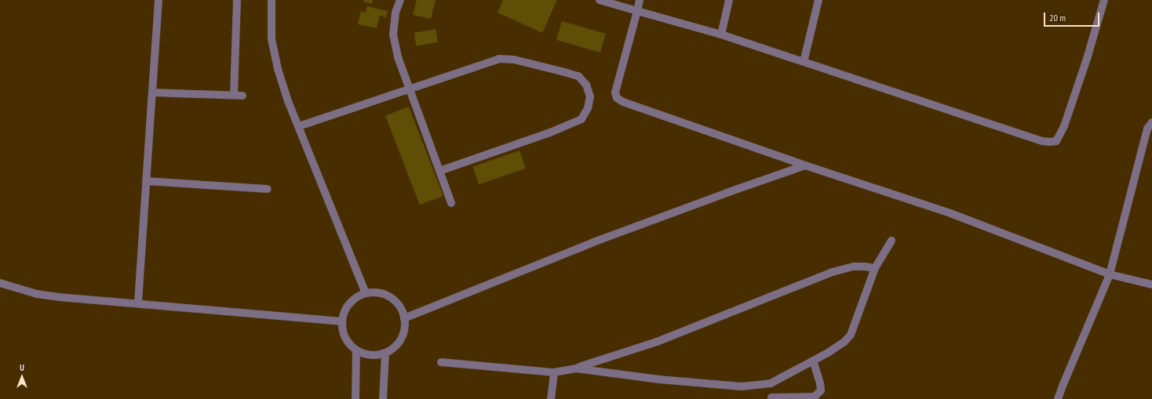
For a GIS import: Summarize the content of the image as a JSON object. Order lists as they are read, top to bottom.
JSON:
{
  "scale_bar": "20 m",
  "north": "top"
}
